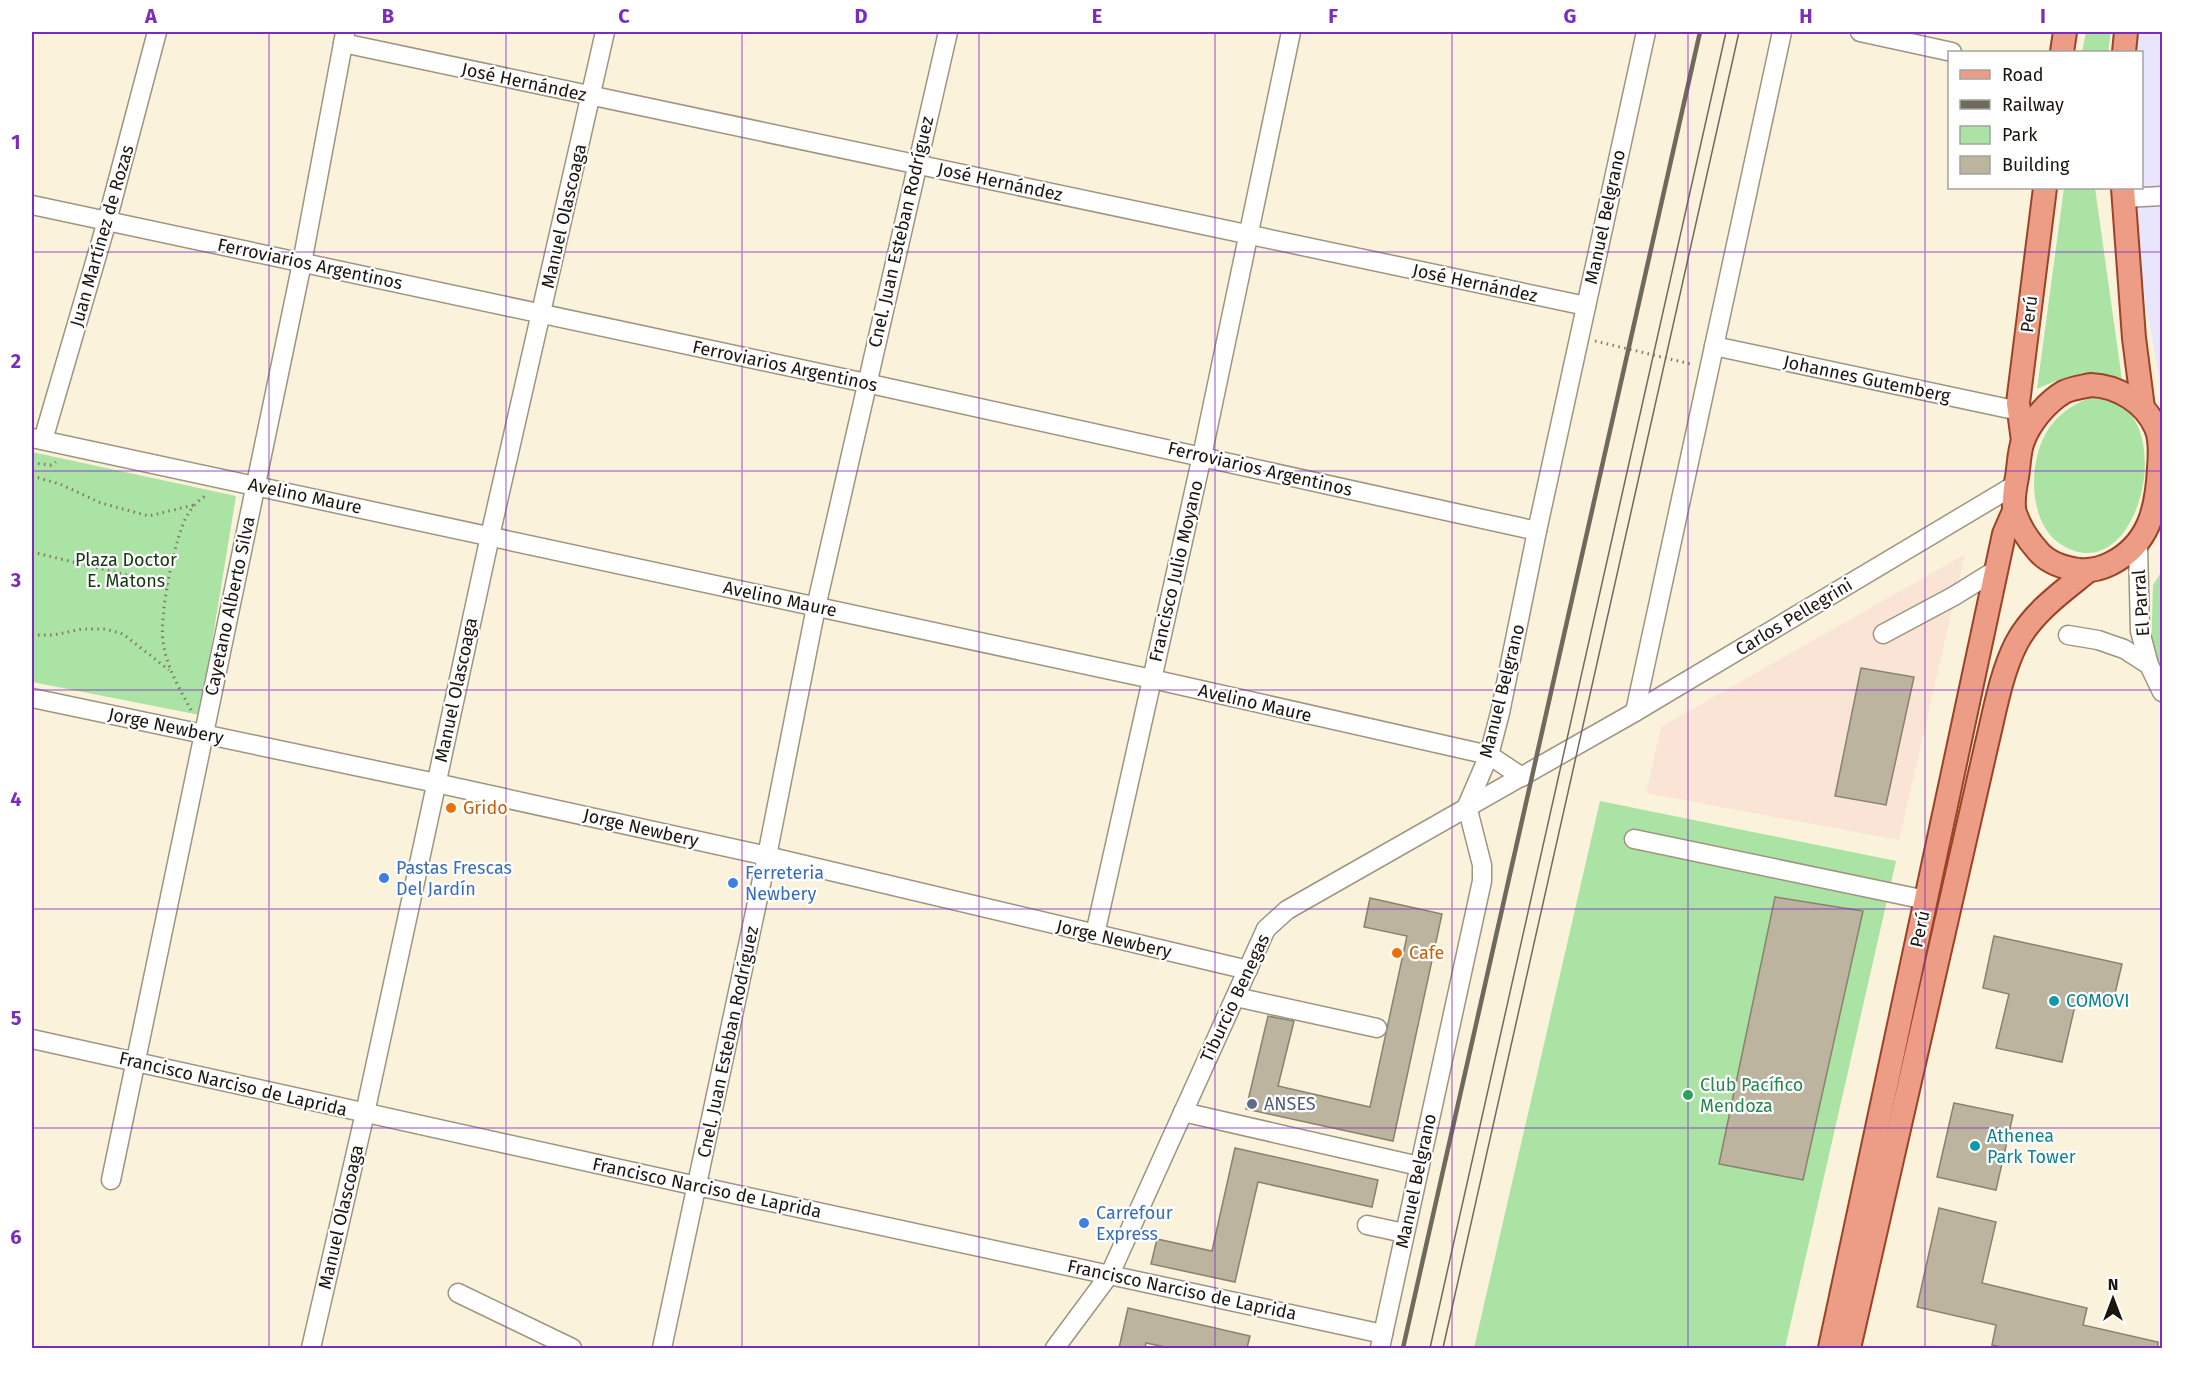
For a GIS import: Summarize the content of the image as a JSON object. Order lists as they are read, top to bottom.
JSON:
{
  "streets": {
    "main road": ["Perú"],
    "street": [
      "José Hernández",
      "Manuel Olascoaga",
      "Manuel Belgrano",
      "Cnel. Juan Esteban Rodríguez",
      "Juan Martínez de Rozas",
      "Ferroviarios Argentinos",
      "Johannes Gutemberg",
      "Avelino Maure",
      "Francisco Julio Moyano",
      "El Parral",
      "Cayetano Alberto Silva",
      "Carlos Pellegrini",
      "Jorge Newbery",
      "Tiburcio Benegas",
      "Francisco Narciso de Laprida"
    ]
  },
  "crossings": [
    ["José Hernández", "Manuel Olascoaga"],
    ["José Hernández", "Manuel Belgrano"],
    ["José Hernández", "Cnel. Juan Esteban Rodríguez"],
    ["José Hernández", "Francisco Julio Moyano"],
    ["José Hernández", "Cayetano Alberto Silva"],
    ["Manuel Olascoaga", "Ferroviarios Argentinos"],
    ["Manuel Olascoaga", "Avelino Maure"],
    ["Manuel Olascoaga", "Jorge Newbery"],
    ["Manuel Olascoaga", "Francisco Narciso de Laprida"],
    ["Manuel Belgrano", "Ferroviarios Argentinos"],
    ["Manuel Belgrano", "Avelino Maure"],
    ["Manuel Belgrano", "Tiburcio Benegas"],
    ["Manuel Belgrano", "Francisco Narciso de Laprida"],
    ["Cnel. Juan Esteban Rodríguez", "Ferroviarios Argentinos"],
    ["Cnel. Juan Esteban Rodríguez", "Avelino Maure"],
    ["Cnel. Juan Esteban Rodríguez", "Jorge Newbery"],
    ["Cnel. Juan Esteban Rodríguez", "Francisco Narciso de Laprida"],
    ["Juan Martínez de Rozas", "Ferroviarios Argentinos"],
    ["Juan Martínez de Rozas", "Avelino Maure"],
    ["Ferroviarios Argentinos", "Francisco Julio Moyano"],
    ["Ferroviarios Argentinos", "Cayetano Alberto Silva"],
    ["Perú", "Johannes Gutemberg"],
    ["Perú", "El Parral"],
    ["Perú", "Carlos Pellegrini"],
    ["Avelino Maure", "Francisco Julio Moyano"],
    ["Avelino Maure", "Cayetano Alberto Silva"],
    ["Avelino Maure", "Tiburcio Benegas"],
    ["Francisco Julio Moyano", "Jorge Newbery"],
    ["El Parral", "Carlos Pellegrini"],
    ["Cayetano Alberto Silva", "Jorge Newbery"],
    ["Cayetano Alberto Silva", "Francisco Narciso de Laprida"],
    ["Carlos Pellegrini", "Tiburcio Benegas"],
    ["Jorge Newbery", "Tiburcio Benegas"],
    ["Tiburcio Benegas", "Francisco Narciso de Laprida"]
  ],
  "parks": ["Plaza Doctor E. Matons"],
  "places": [
    "Grido",
    "Pastas Frescas Del Jardín",
    "Ferreteria Newbery",
    "Cafe",
    "COMOVI",
    "Club Pacífico Mendoza",
    "ANSES",
    "Athenea Park Tower",
    "Carrefour Express"
  ],
  "legend": [
    "Road",
    "Railway",
    "Park",
    "Building"
  ],
  "north": "top",
  "grid": {
    "columns": [
      "A",
      "B",
      "C",
      "D",
      "E",
      "F",
      "G",
      "H",
      "I"
    ],
    "rows": [
      "1",
      "2",
      "3",
      "4",
      "5",
      "6"
    ]
  }
}
